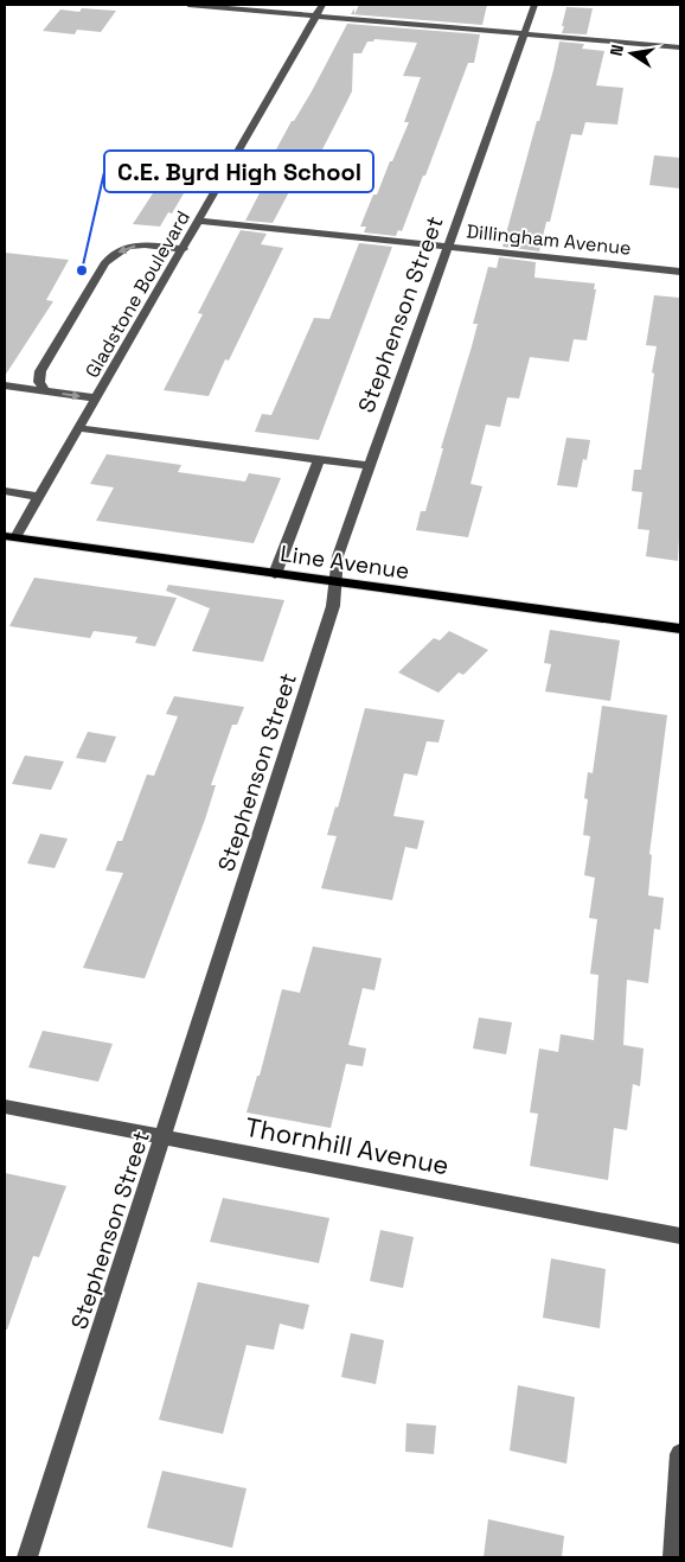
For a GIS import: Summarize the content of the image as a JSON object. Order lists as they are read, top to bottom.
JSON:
{
  "streets": {
    "main road": ["Line Avenue"],
    "street": [
      "Dillingham Avenue",
      "Gladstone Boulevard",
      "Stephenson Street",
      "Thornhill Avenue"
    ]
  },
  "crossings": [
    ["Dillingham Avenue", "Gladstone Boulevard"],
    ["Dillingham Avenue", "Stephenson Street"],
    ["Gladstone Boulevard", "Line Avenue"],
    ["Stephenson Street", "Line Avenue"],
    ["Stephenson Street", "Thornhill Avenue"]
  ],
  "places": ["C.E. Byrd High School"],
  "north": "left"
}
